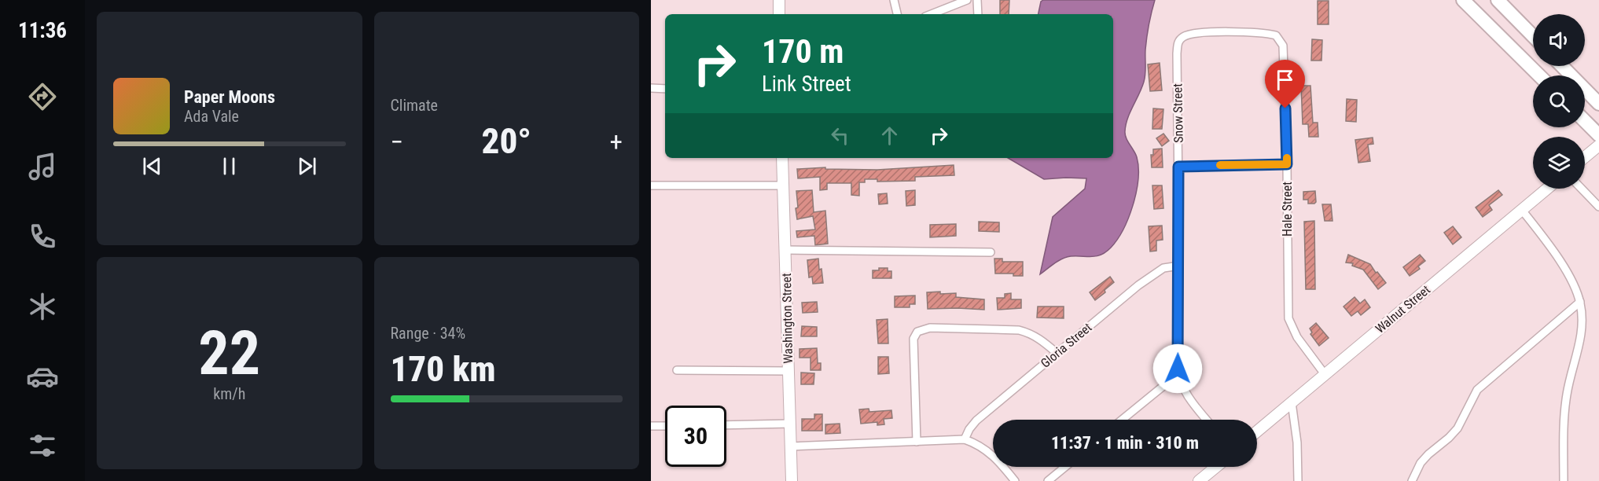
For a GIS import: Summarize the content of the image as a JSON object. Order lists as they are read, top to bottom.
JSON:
{
  "streets": {
    "main road": ["Walnut Street", "Washington Street"],
    "street": ["Snow Street", "Hale Street", "Gloria Street"]
  },
  "crossings": [
    ["Snow Street", "Hale Street"],
    ["Snow Street", "Gloria Street"],
    ["Hale Street", "Walnut Street"]
  ],
  "page": {
    "tabs": "11:36",
    "tile": [
      "Climate",
      ["22", "km/h"],
      ["Range · 34%", "170 km"]
    ],
    "turn": ["170 m", "Link Street"],
    "song": ["Paper Moons", "Ada Vale"],
    "heat": ["−", "20°", "+"],
    "limit": "30",
    "trip": "11:37 · 1 min · 310 m"
  }
}
